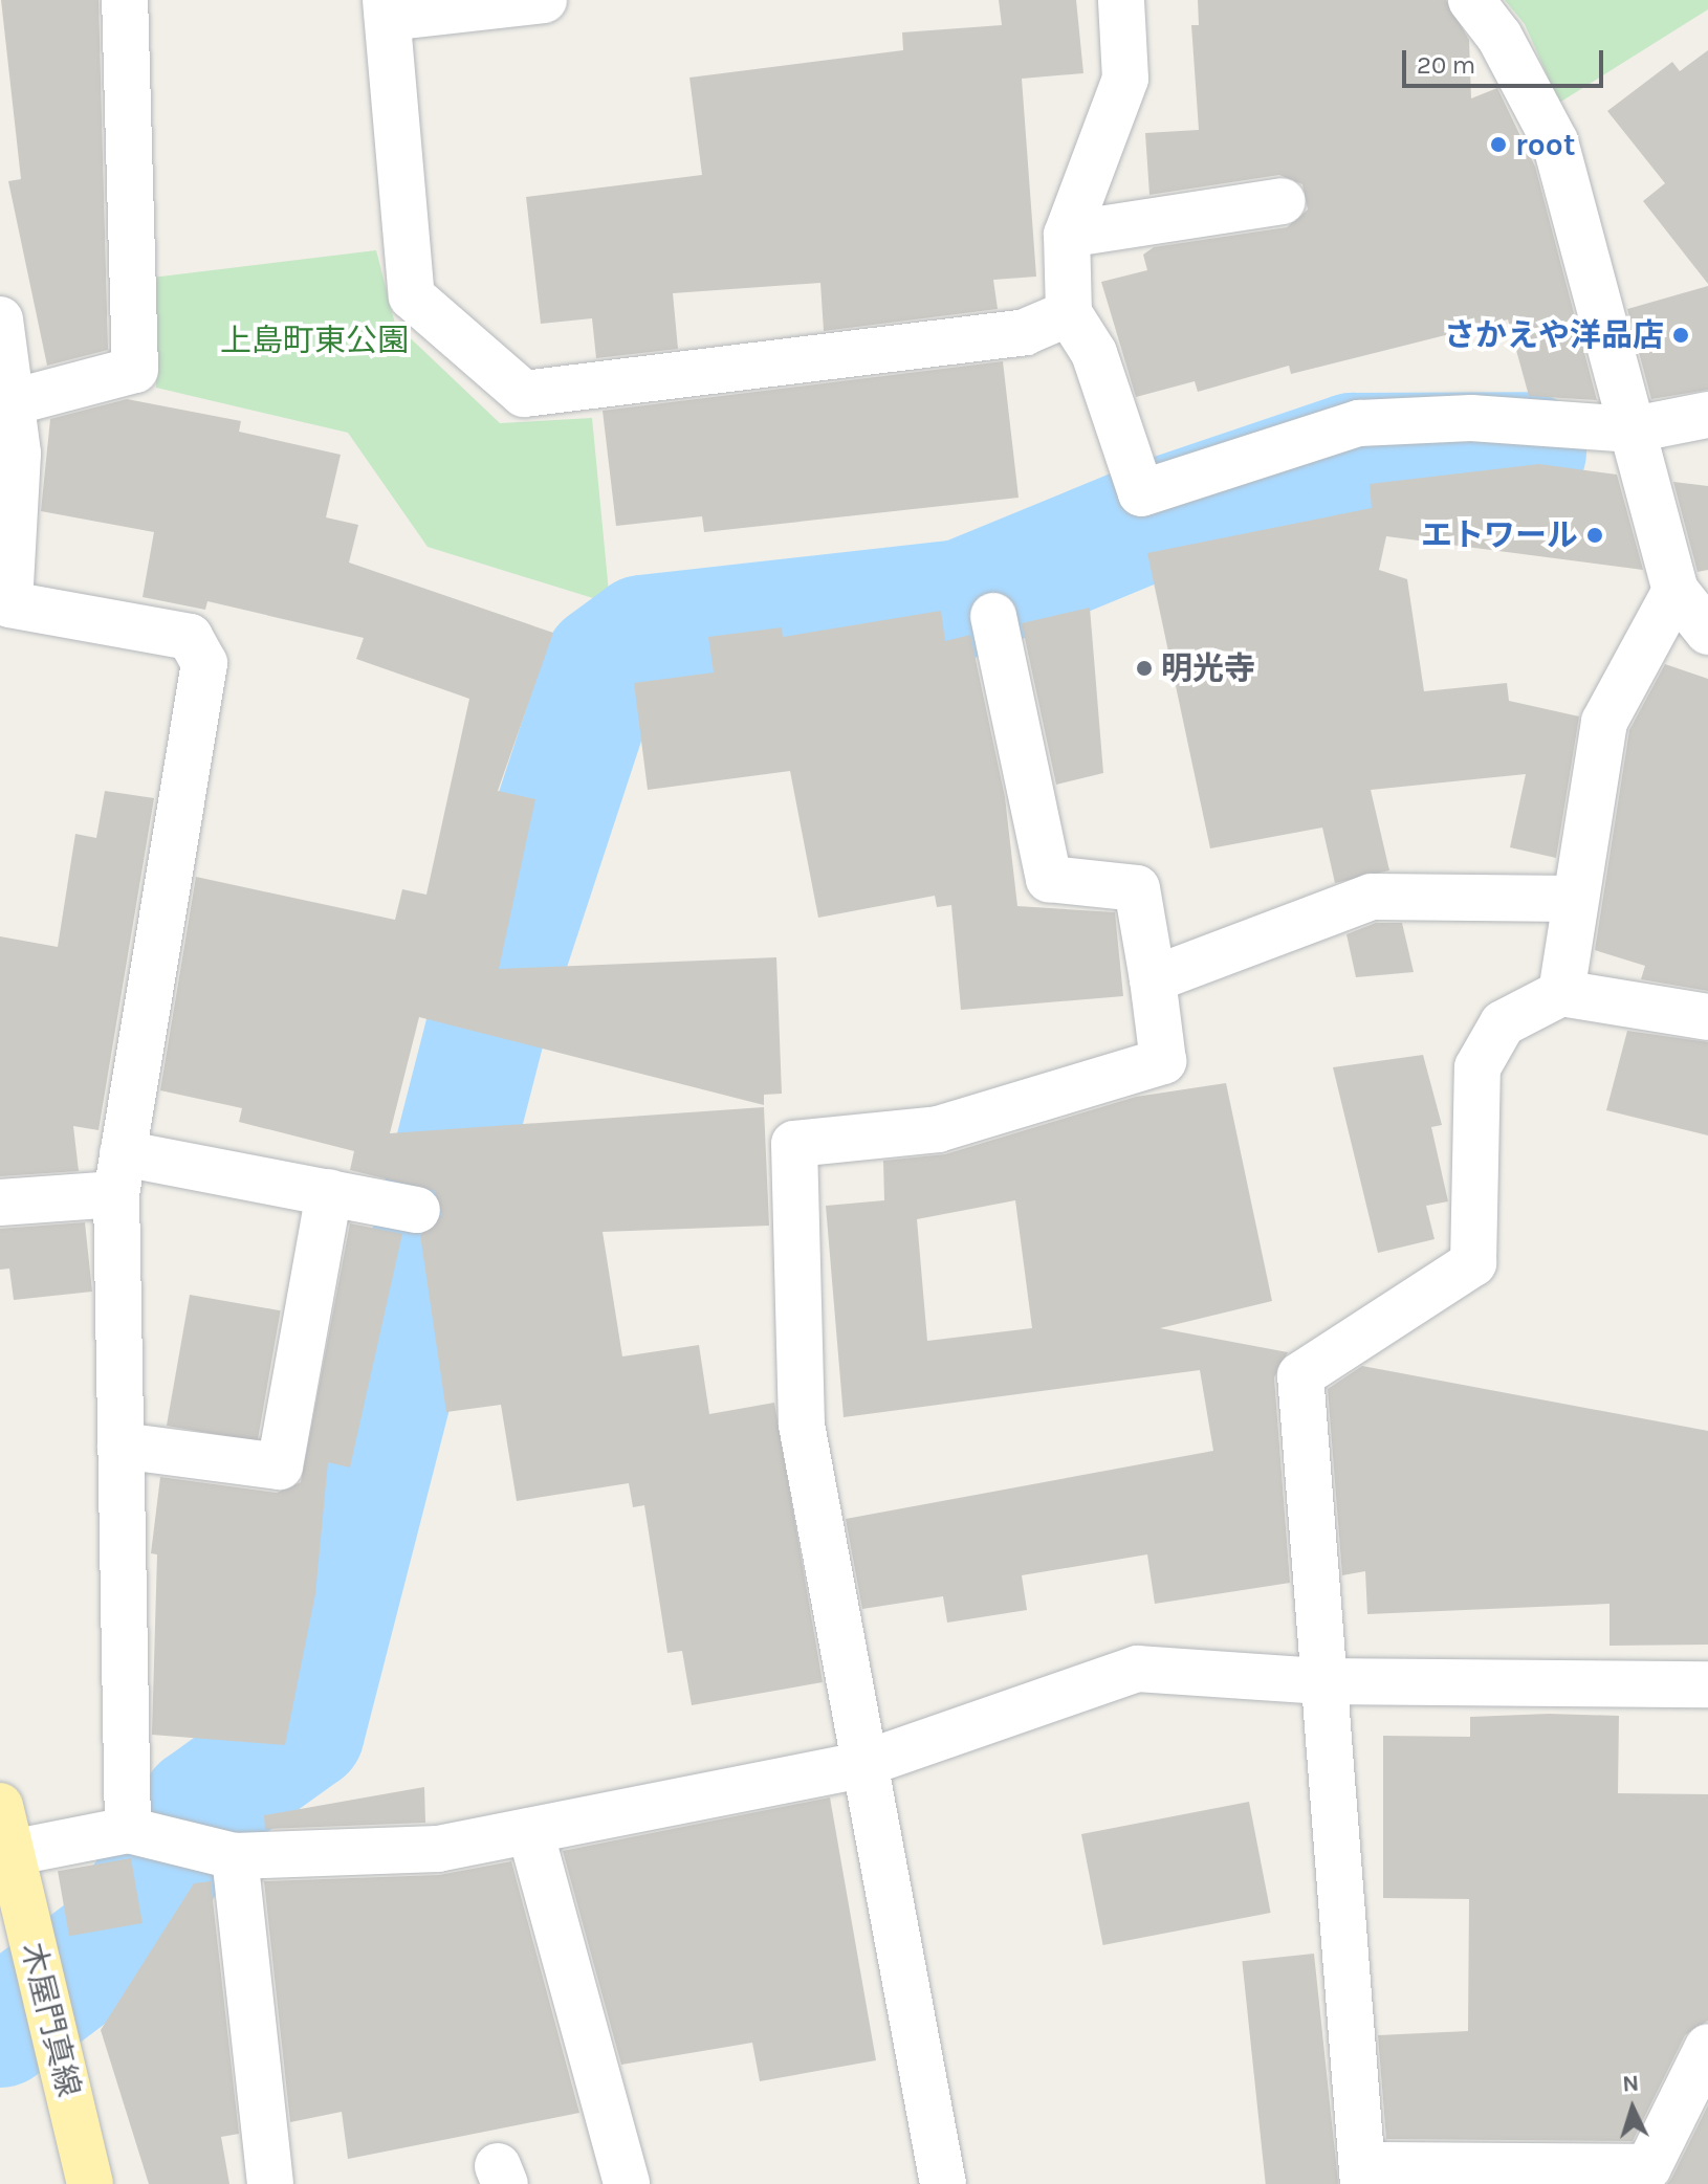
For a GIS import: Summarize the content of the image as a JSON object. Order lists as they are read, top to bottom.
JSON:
{
  "streets": {
    "main road": ["木屋門真線"]
  },
  "parks": ["上島町東公園"],
  "places": [
    "root",
    "さかえや洋品店",
    "エトワール",
    "明光寺"
  ],
  "scale_bar": "20 m",
  "north": "top"
}
